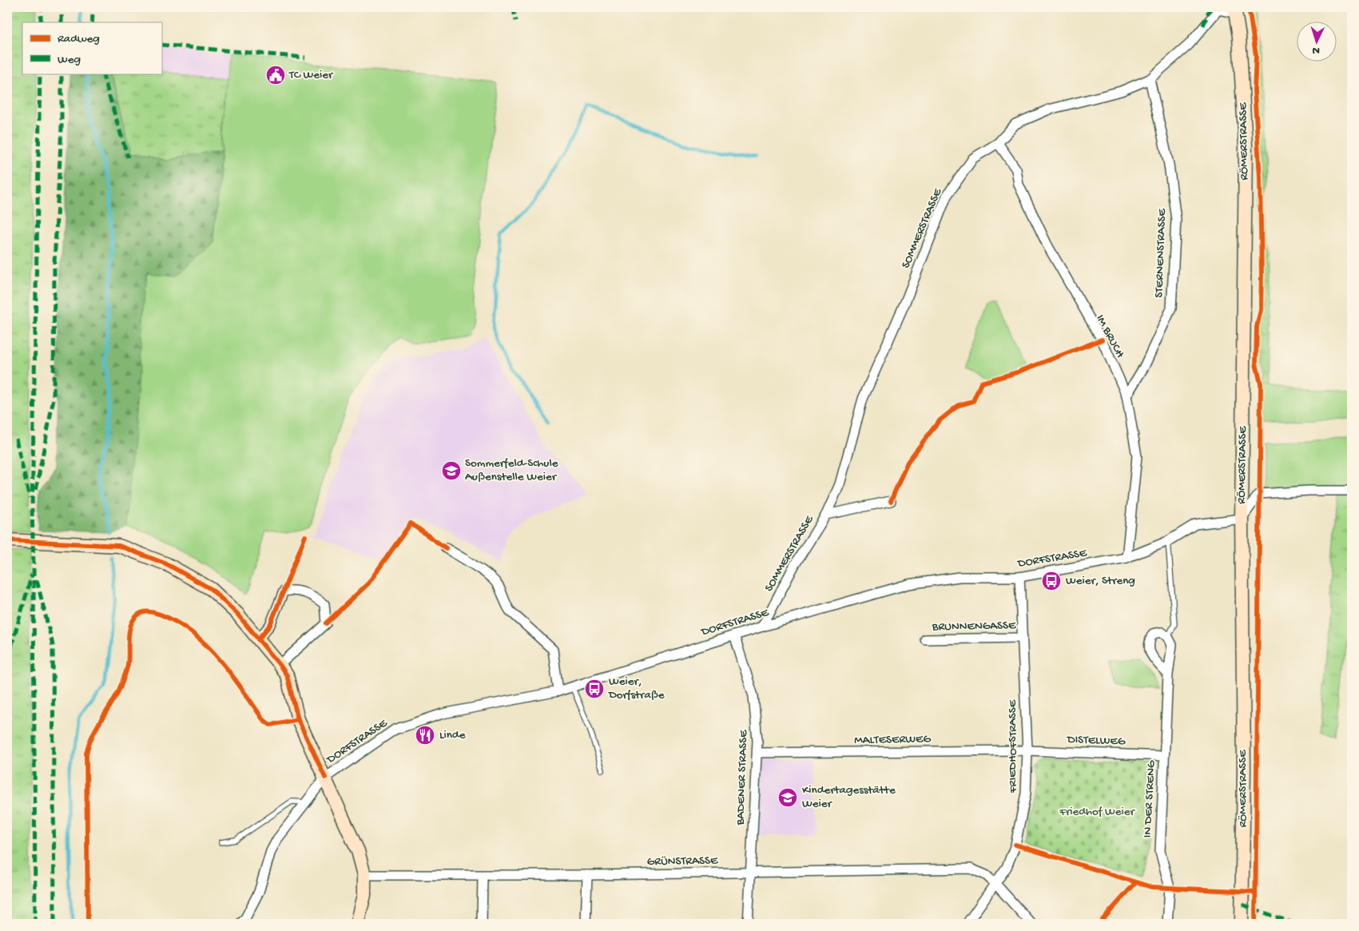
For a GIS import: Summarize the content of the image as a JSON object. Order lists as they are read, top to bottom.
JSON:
{
  "streets": {
    "street": [
      "RÖMERSTRASSE",
      "SOMMERSTRASSE",
      "STERNENSTRASSE",
      "IM BRUCH",
      "DORFSTRASSE",
      "BRUNNENGASSE",
      "MALTESERWEG",
      "DISTELWEG",
      "FRIEDHOFSTRASSE",
      "BADENER STRASSE",
      "IN DER STRENG",
      "GRÜNSTRASSE"
    ]
  },
  "crossings": [
    ["RÖMERSTRASSE", "SOMMERSTRASSE"],
    ["RÖMERSTRASSE", "DORFSTRASSE"],
    ["SOMMERSTRASSE", "STERNENSTRASSE"],
    ["SOMMERSTRASSE", "IM BRUCH"],
    ["SOMMERSTRASSE", "DORFSTRASSE"],
    ["STERNENSTRASSE", "IM BRUCH"],
    ["IM BRUCH", "DORFSTRASSE"],
    ["DORFSTRASSE", "FRIEDHOFSTRASSE"],
    ["DORFSTRASSE", "BADENER STRASSE"],
    ["BRUNNENGASSE", "FRIEDHOFSTRASSE"],
    ["MALTESERWEG", "DISTELWEG"],
    ["MALTESERWEG", "FRIEDHOFSTRASSE"],
    ["MALTESERWEG", "BADENER STRASSE"],
    ["DISTELWEG", "FRIEDHOFSTRASSE"],
    ["DISTELWEG", "IN DER STRENG"],
    ["FRIEDHOFSTRASSE", "GRÜNSTRASSE"],
    ["BADENER STRASSE", "GRÜNSTRASSE"]
  ],
  "parks": ["Friedhof Weier"],
  "places": {
    "public building": ["TC Weier"],
    "school or university": ["Sommerfeld-Schule Außenstelle Weier", "Kindertagesstätte Weier"],
    "bus stop": ["Weier, Streng", "Weier, Dorfstraße"],
    "restaurant": ["Linde"]
  },
  "legend": ["Radweg", "Weg"],
  "north": "bottom"
}
